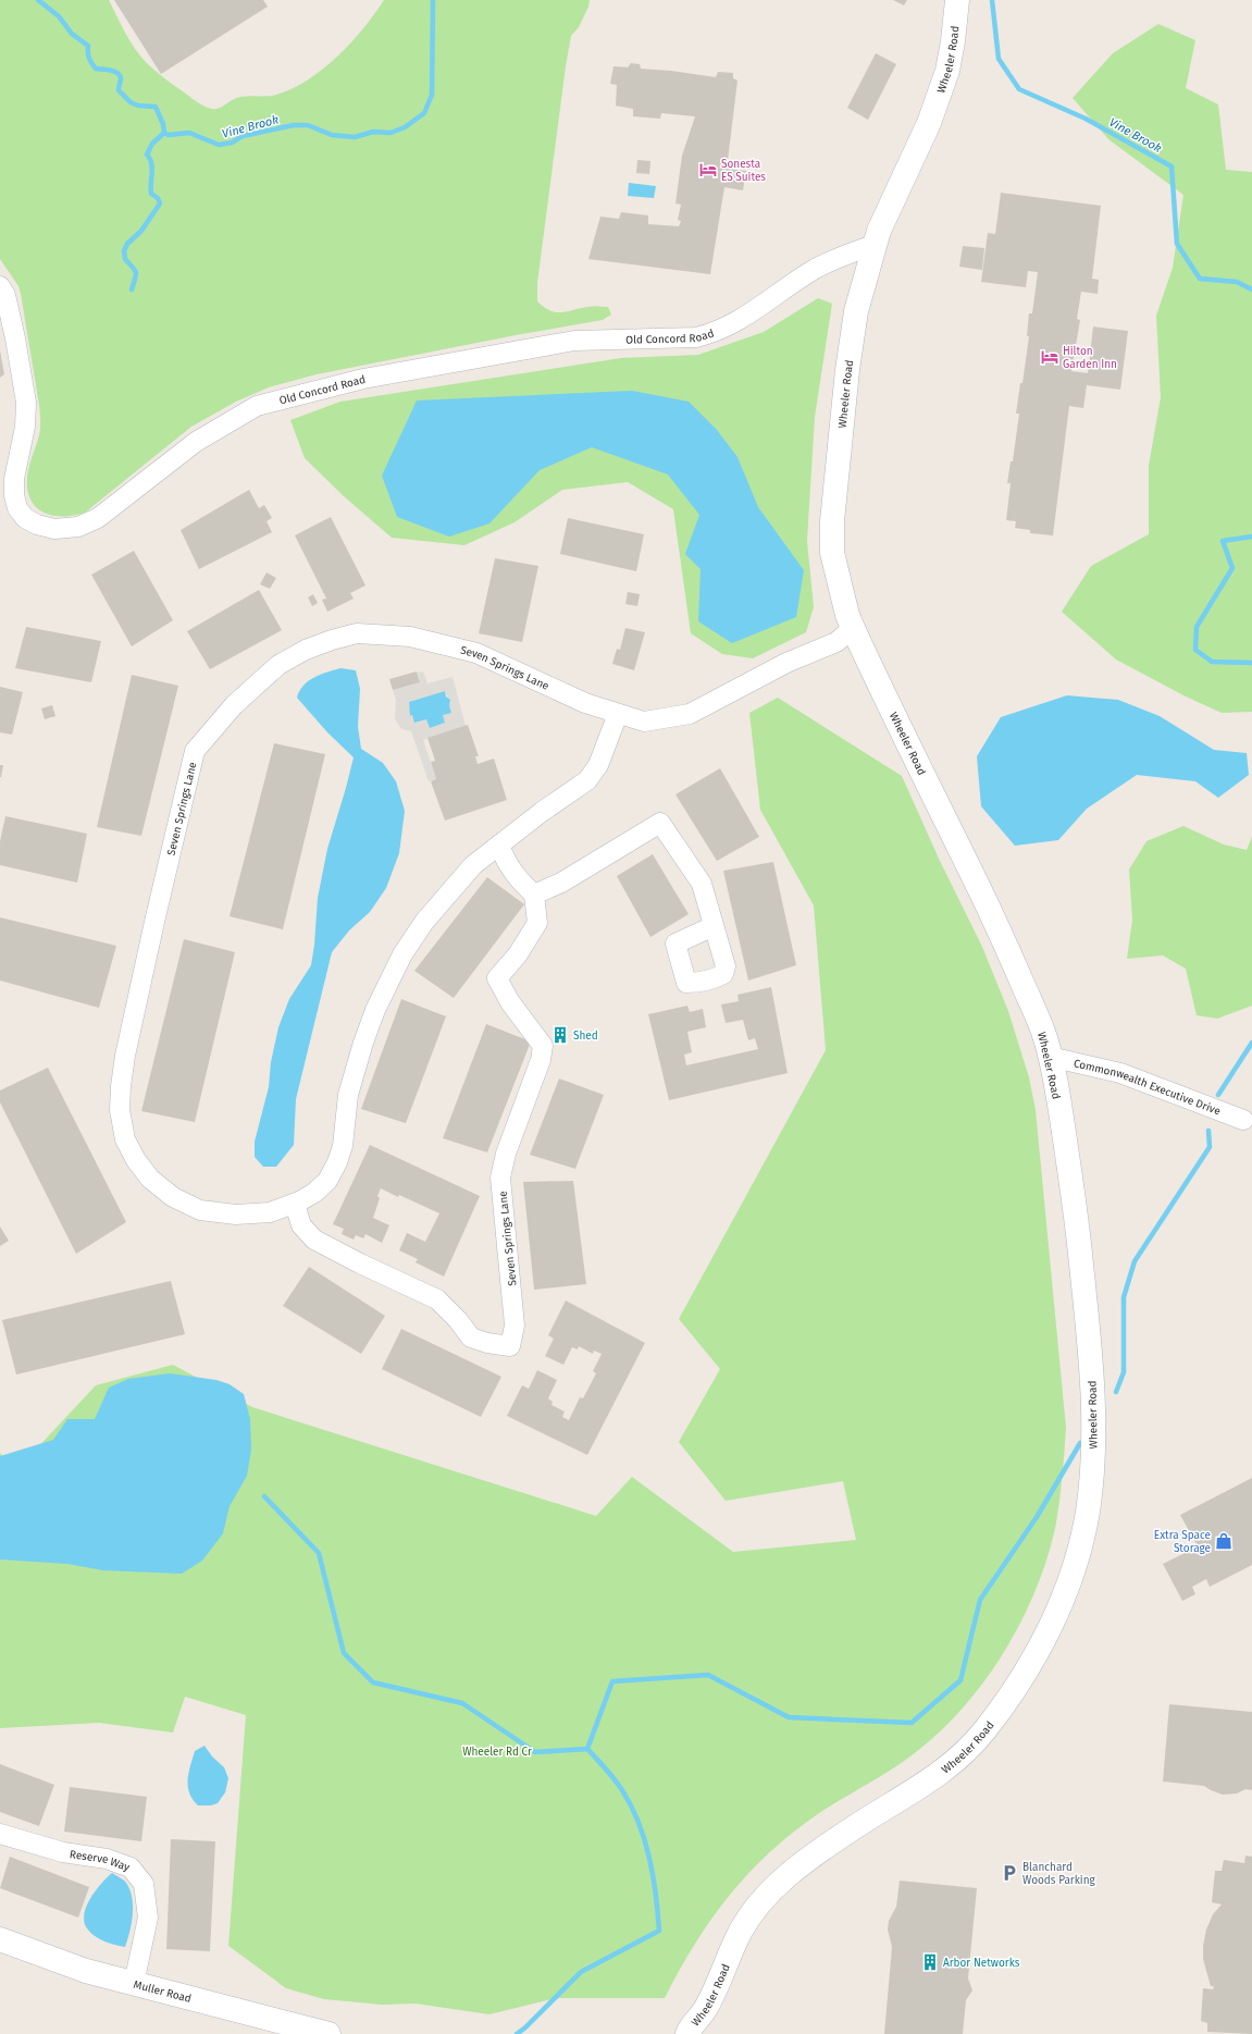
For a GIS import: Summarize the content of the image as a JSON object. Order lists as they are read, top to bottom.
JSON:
{
  "streets": {
    "main road": ["Wheeler Road", "Muller Road"],
    "street": [
      "Old Concord Road",
      "Seven Springs Lane",
      "Commonwealth Executive Drive",
      "Reserve Way"
    ]
  },
  "crossings": [
    ["Wheeler Road", "Old Concord Road"],
    ["Wheeler Road", "Seven Springs Lane"],
    ["Wheeler Road", "Commonwealth Executive Drive"],
    ["Reserve Way", "Muller Road"]
  ],
  "water": ["Vine Brook"],
  "parks": ["Wheeler Rd Cr"],
  "places": {
    "hotel": ["Sonesta ES Suites", "Hilton Garden Inn"],
    "building": ["Shed", "Arbor Networks"],
    "shop": ["Extra Space Storage"],
    "parking": ["Blanchard Woods Parking"]
  }
}
